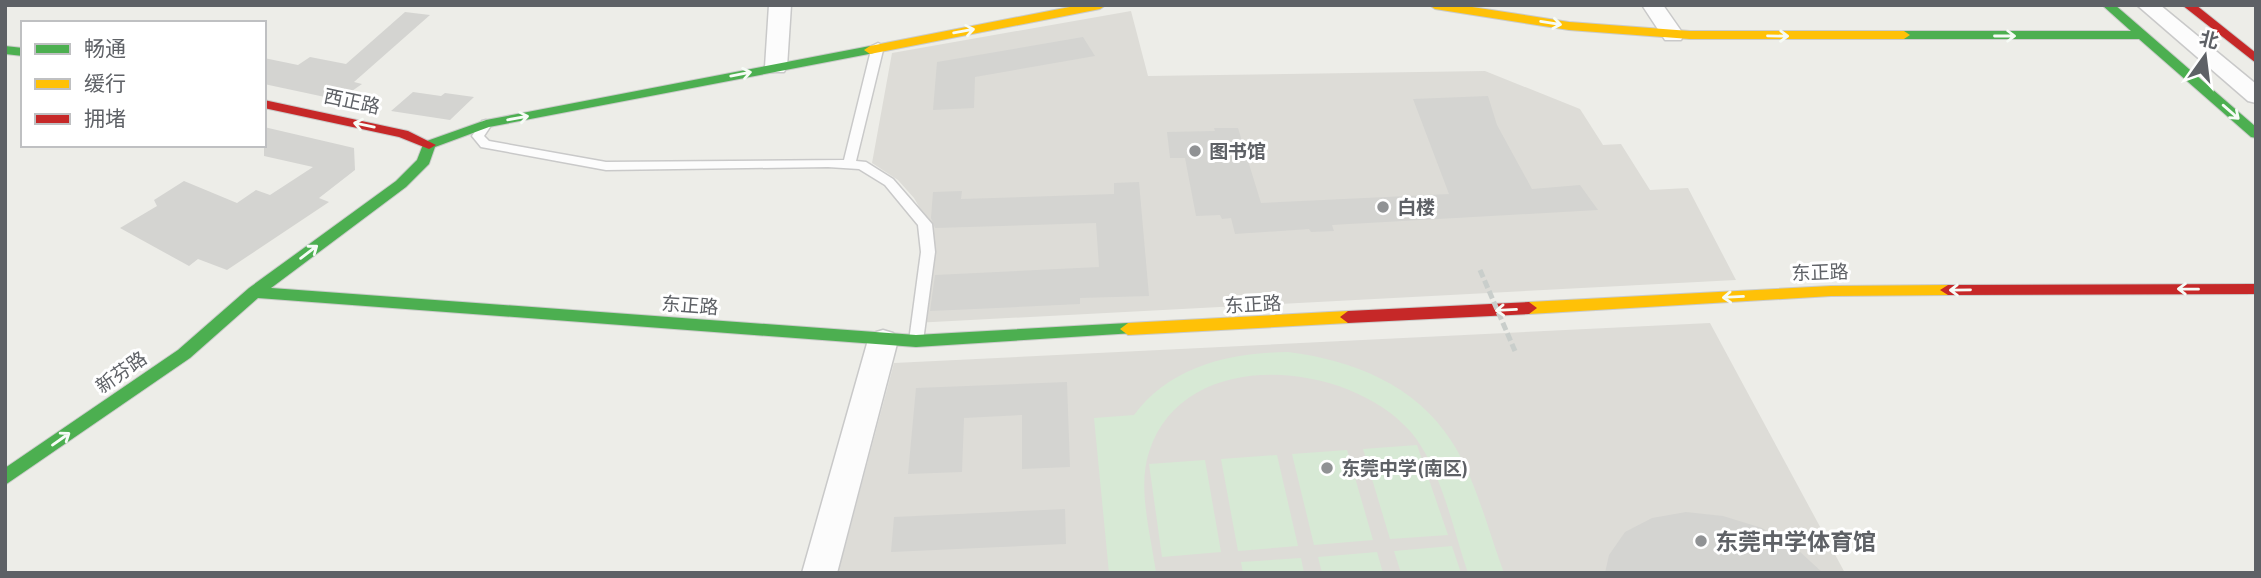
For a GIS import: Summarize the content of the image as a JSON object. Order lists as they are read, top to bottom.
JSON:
{
  "streets": {
    "street": ["西正路", "东正路", "新芬路"]
  },
  "crossings": [
    ["西正路", "新芬路"],
    ["东正路", "新芬路"]
  ],
  "one_way": ["西正路", "东正路", "新芬路"],
  "places": [
    "图书馆",
    "白楼",
    "东莞中学(南区)",
    "东莞中学体育馆"
  ],
  "legend": ["畅通", "缓行", "拥堵"],
  "north": "top"
}
